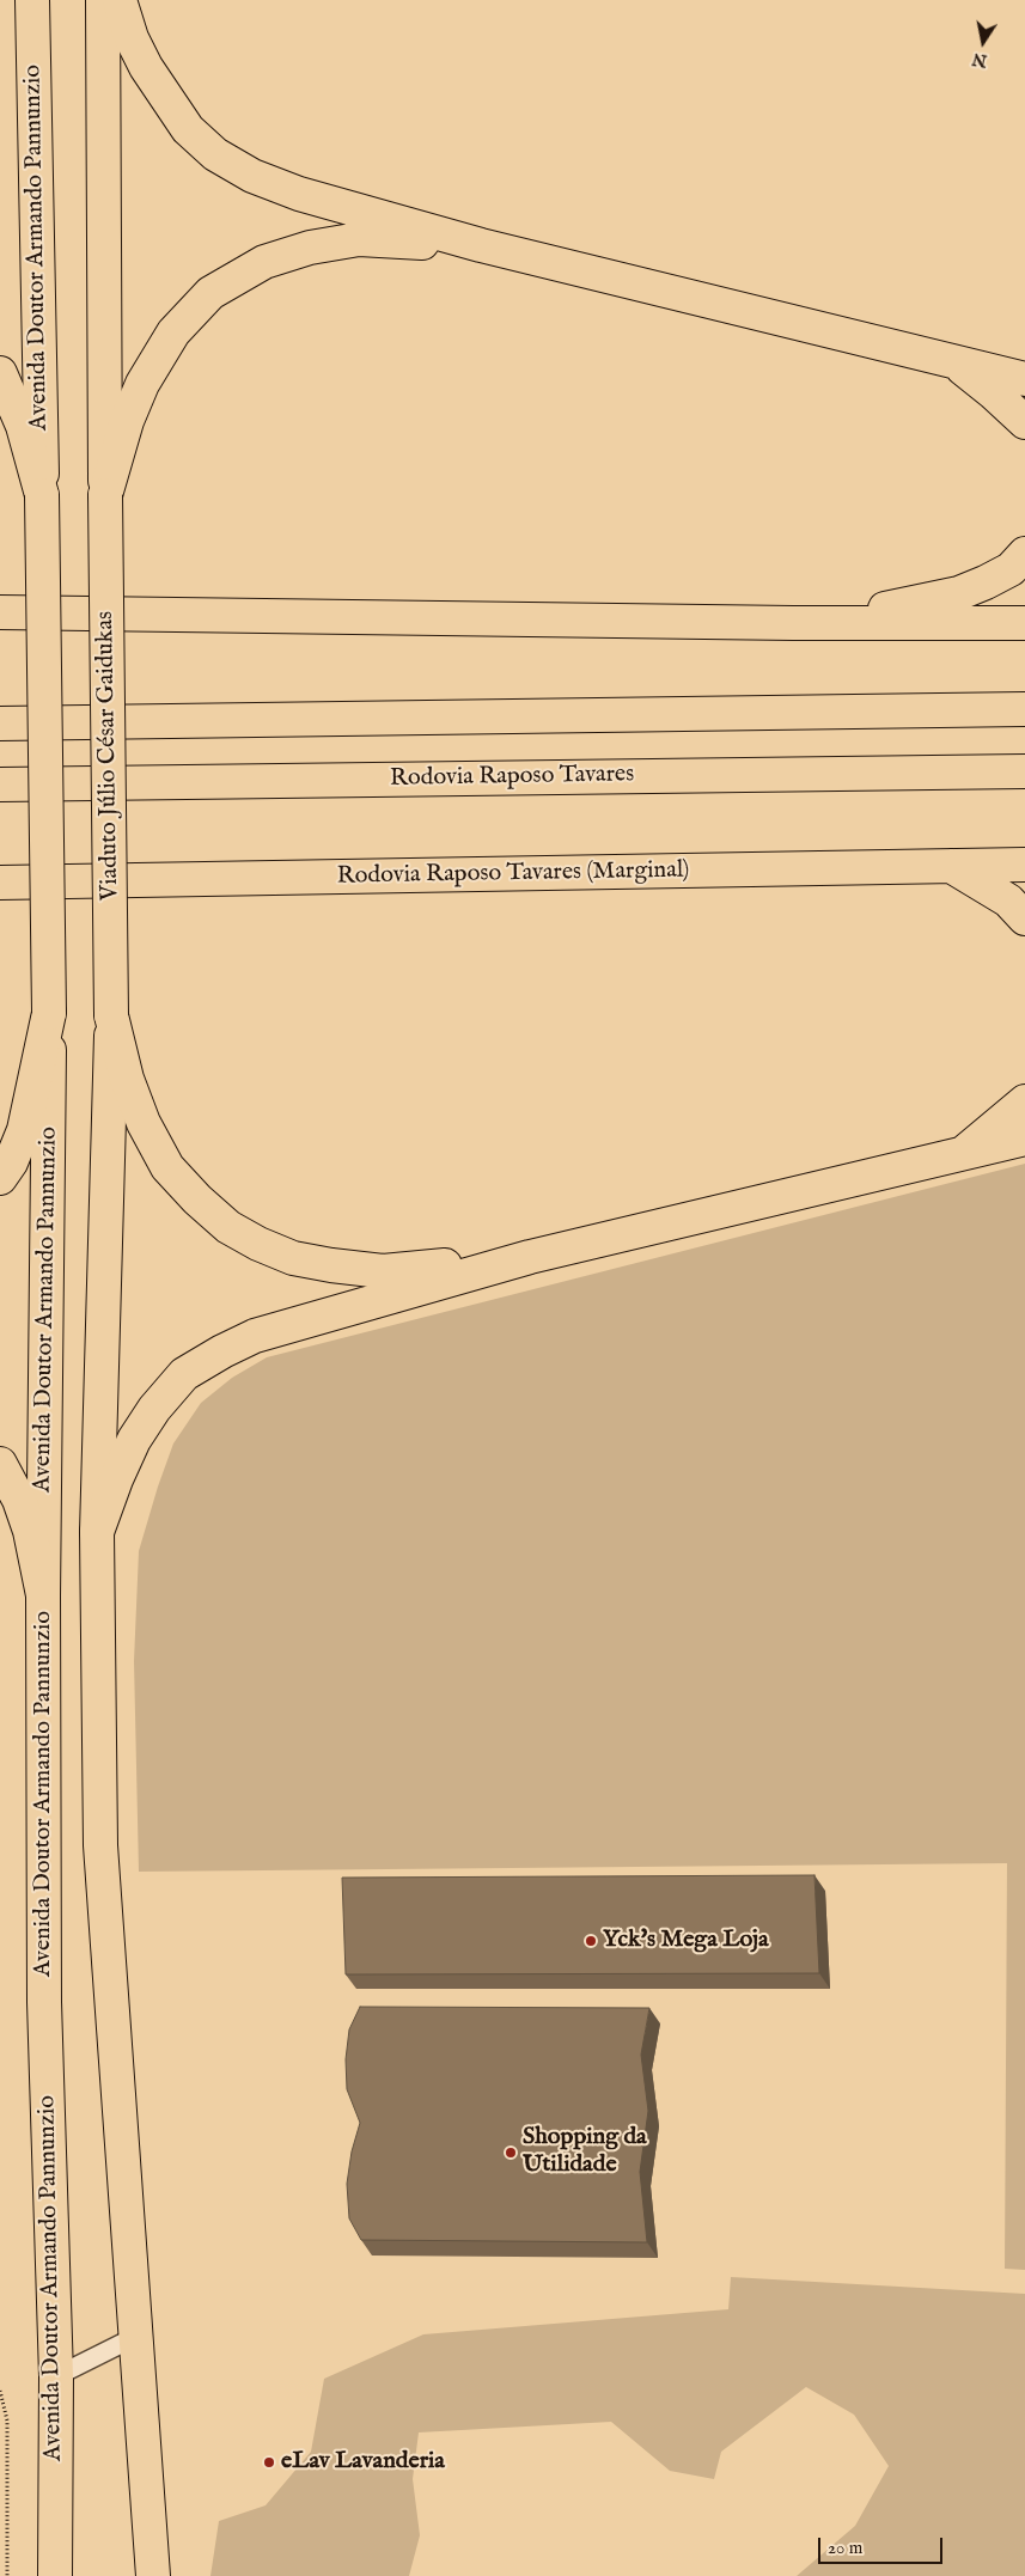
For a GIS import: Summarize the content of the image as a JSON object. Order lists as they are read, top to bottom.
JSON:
{
  "streets": {
    "main road": [
      "Avenida Doutor Armando Pannunzio",
      "Viaduto Júlio César Gaidukas",
      "Rodovia Raposo Tavares",
      "Rodovia Raposo Tavares (Marginal)"
    ]
  },
  "places": ["Yck's Mega Loja", "Shopping da Utilidade", "eLav Lavanderia"],
  "scale_bar": "20 m",
  "north": "bottom"
}
